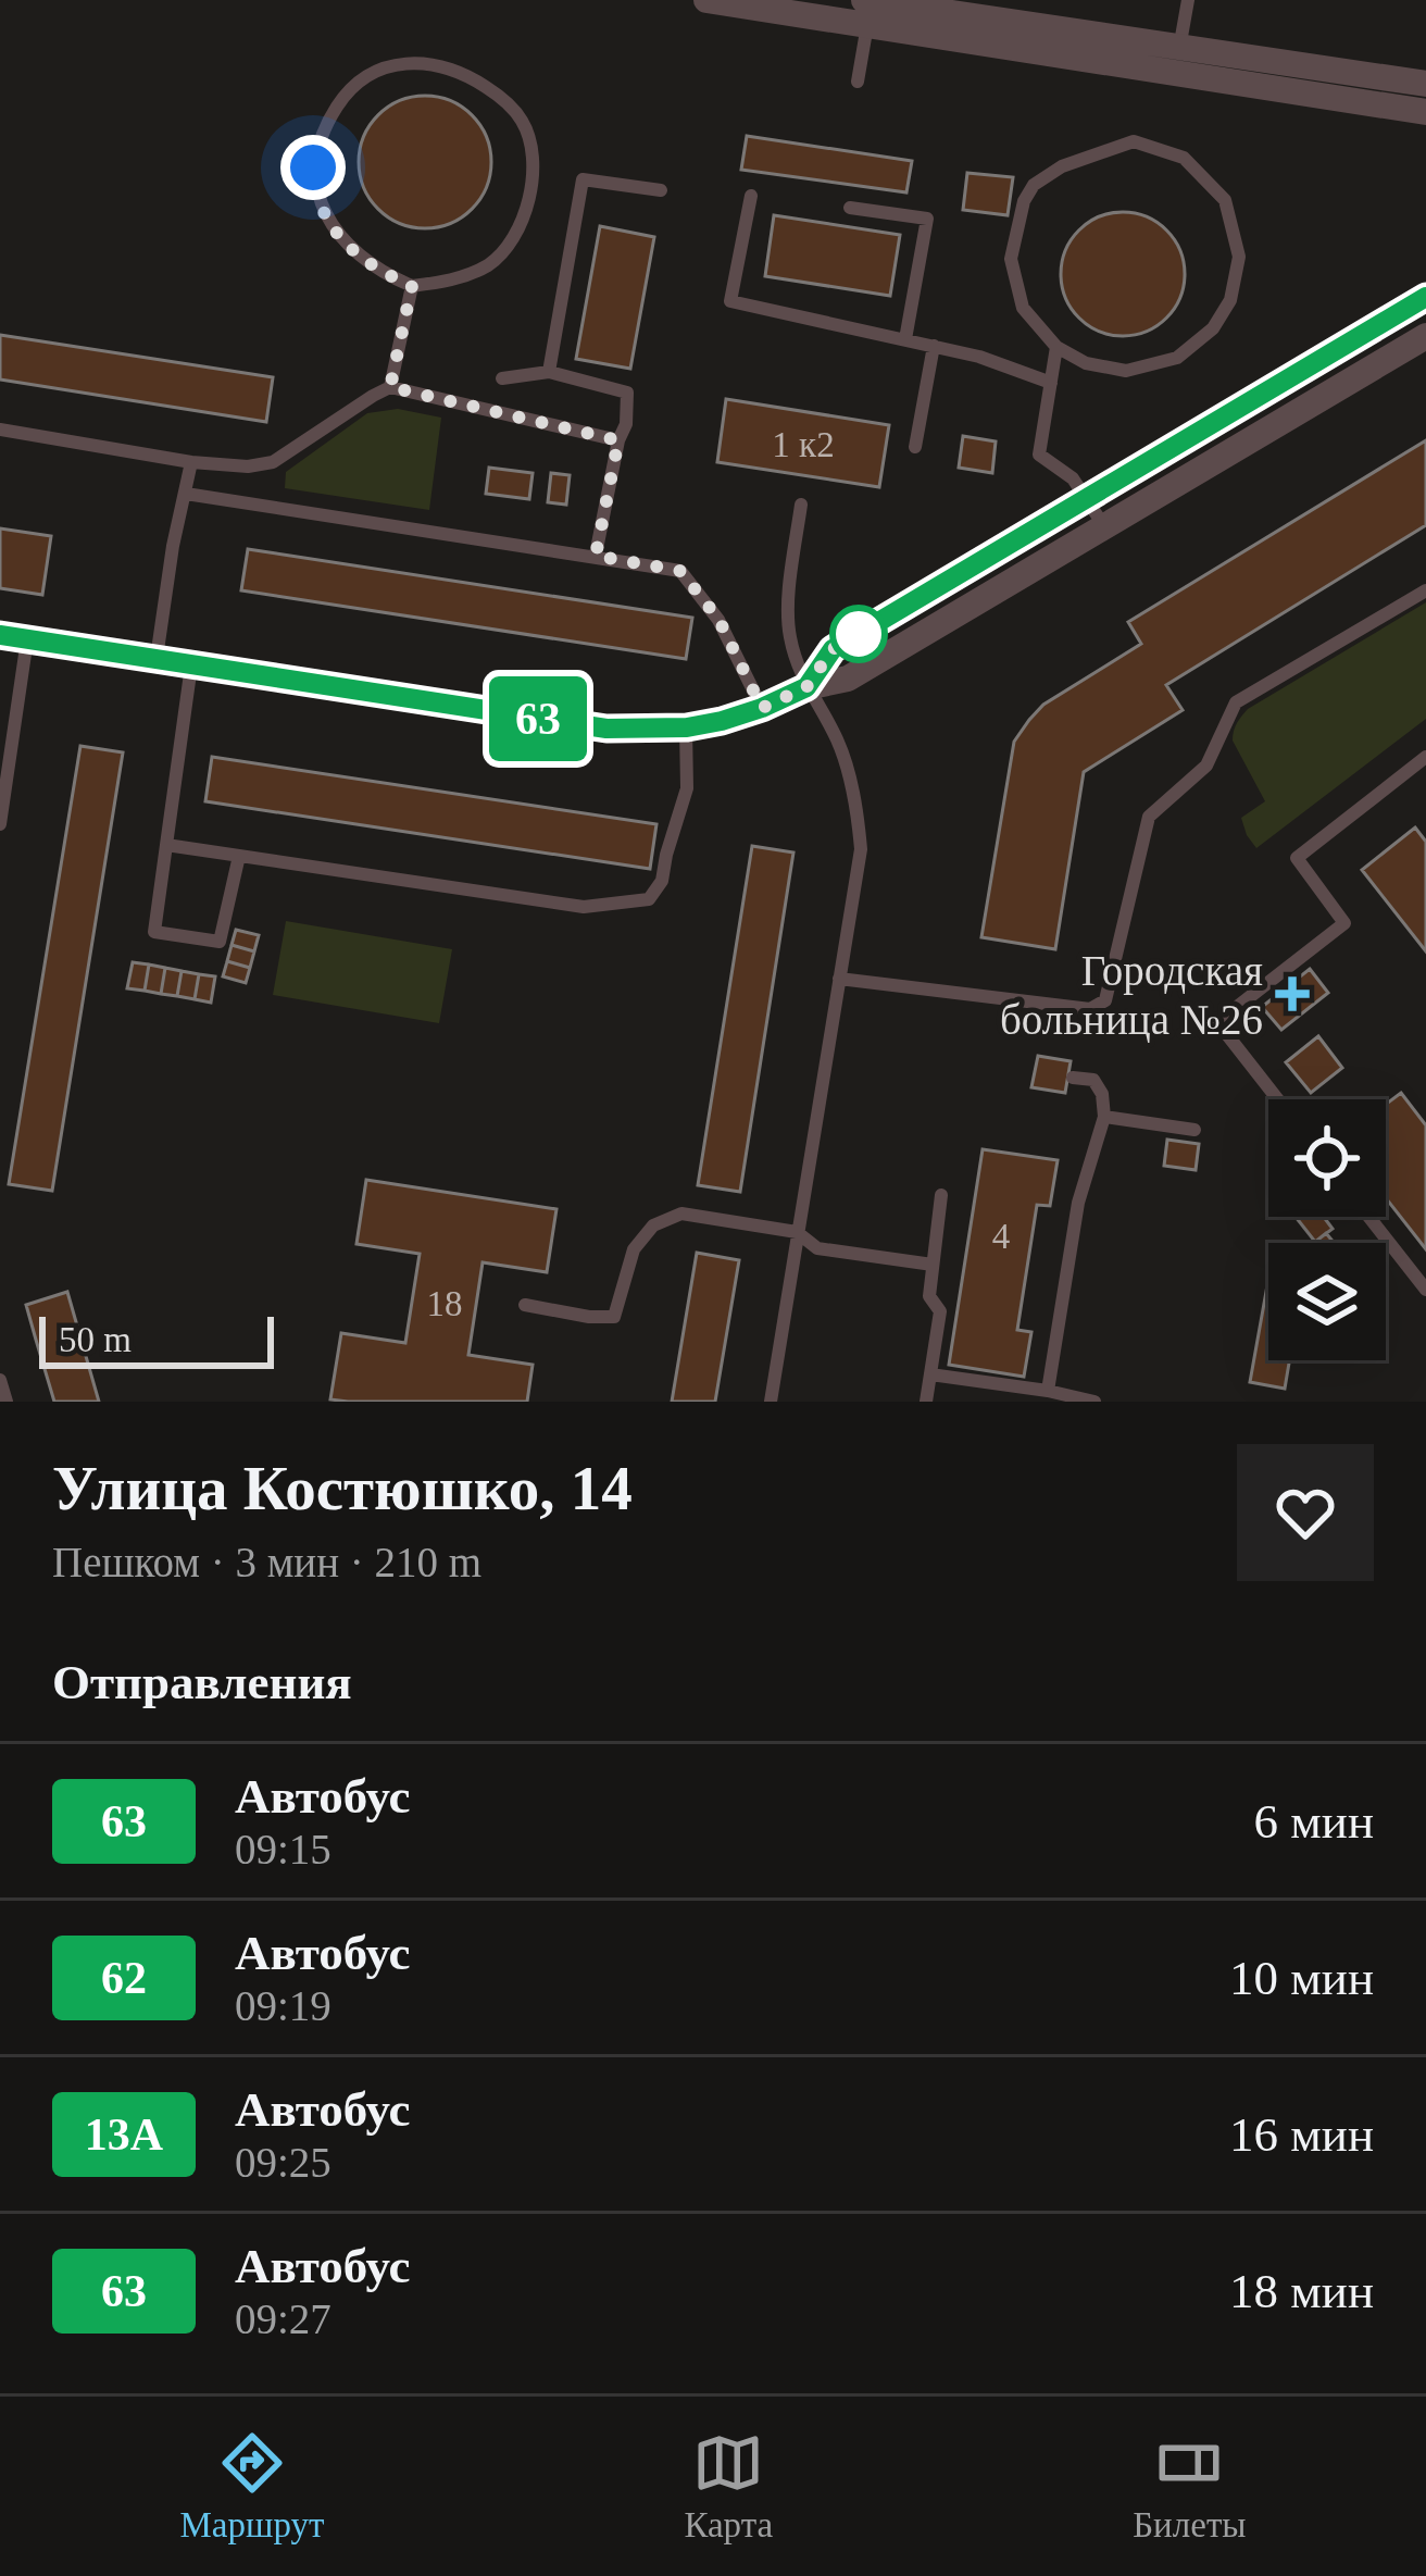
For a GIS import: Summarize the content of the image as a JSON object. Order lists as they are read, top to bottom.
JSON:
{
  "places": {
    "health": ["Городская больница №26"]
  },
  "lines": ["bus line 63"],
  "house_numbers": ["1 к2", "4", "18"],
  "scale_bar": "50 m",
  "page": {
    "on_map": "63",
    "scale": "50 m",
    "heading": [
      ["Улица Костюшко, 14", "Пешком · 3 мин · 210 m"],
      "Отправления"
    ],
    "list": [
      {
        "mark": "63",
        "name": "Автобус",
        "note": "09:15",
        "value": "6 мин"
      },
      {
        "mark": "62",
        "name": "Автобус",
        "note": "09:19",
        "value": "10 мин"
      },
      {
        "mark": "13А",
        "name": "Автобус",
        "note": "09:25",
        "value": "16 мин"
      },
      {
        "mark": "63",
        "name": "Автобус",
        "note": "09:27",
        "value": "18 мин"
      }
    ],
    "tabs": ["Маршрут", "Карта", "Билеты"]
  }
}
